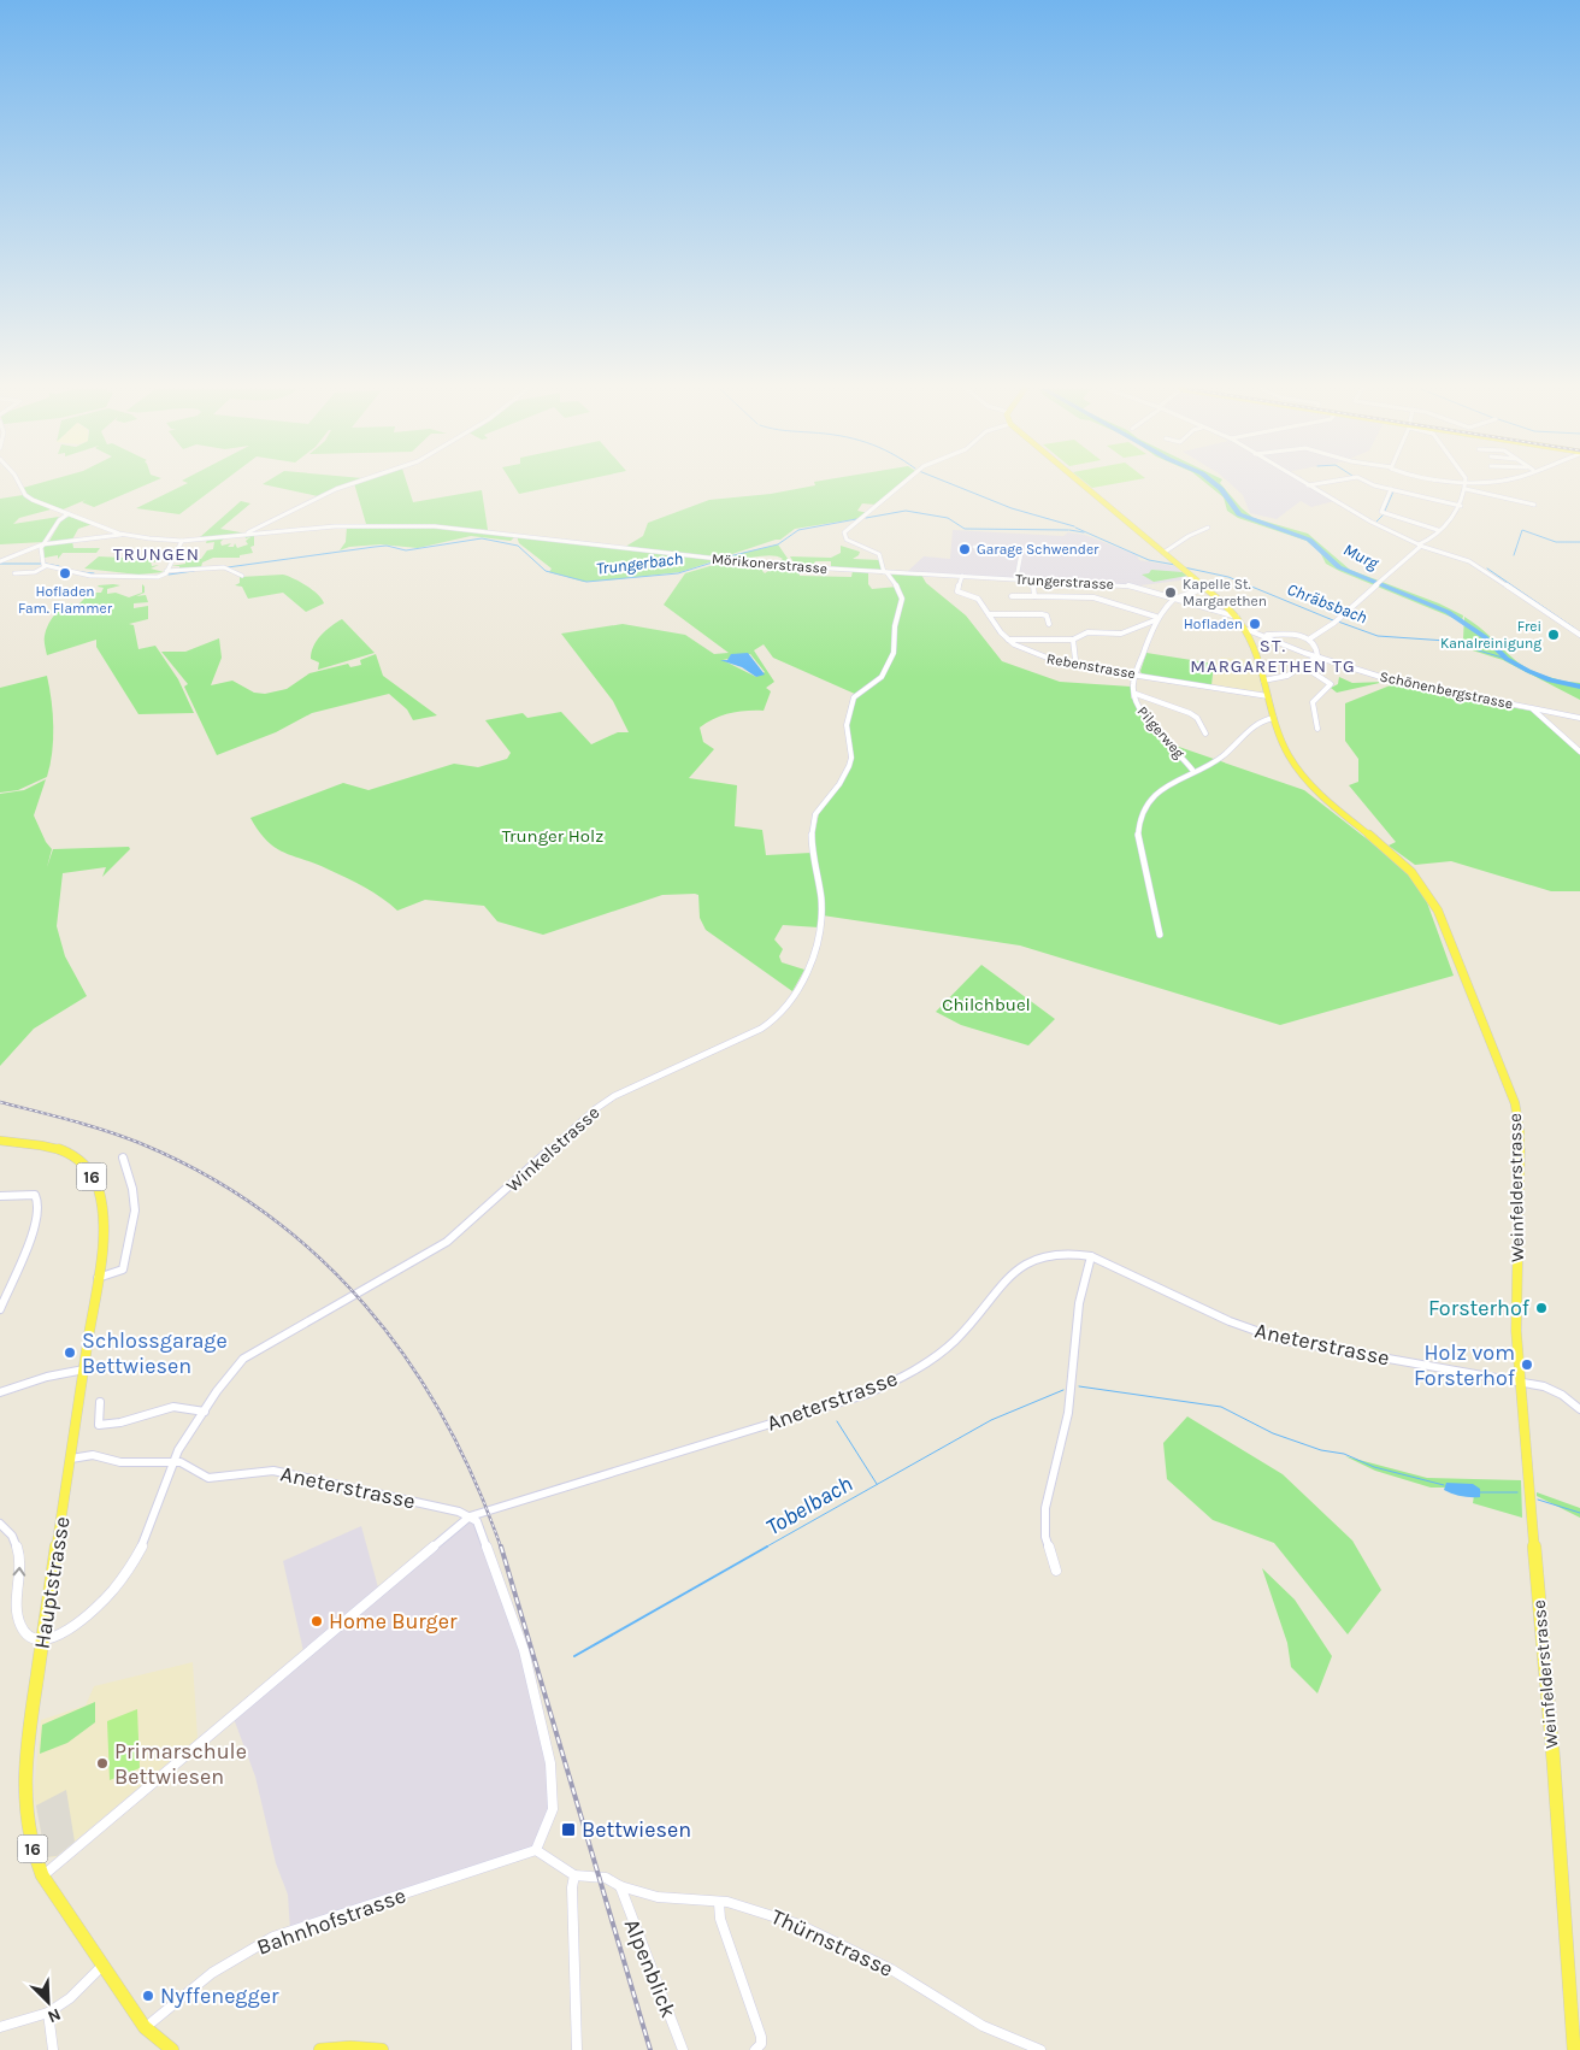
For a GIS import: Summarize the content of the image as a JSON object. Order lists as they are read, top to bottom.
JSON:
{
  "streets": {
    "main road": ["16", "Weinfelderstrasse", "Hauptstrasse"],
    "street": [
      "Mörikonerstrasse",
      "Trungerstrasse",
      "Rebenstrasse",
      "Schönenbergstrasse",
      "Pilgerweg",
      "Winkelstrasse",
      "Aneterstrasse",
      "Bahnhofstrasse",
      "Thürnstrasse",
      "Alpenblick"
    ]
  },
  "crossings": [
    ["Mörikonerstrasse", "Trungerstrasse"],
    ["Mörikonerstrasse", "Winkelstrasse"],
    ["Trungerstrasse", "Rebenstrasse"],
    ["Trungerstrasse", "Winkelstrasse"],
    ["Trungerstrasse", "Weinfelderstrasse"],
    ["Rebenstrasse", "Weinfelderstrasse"],
    ["Schönenbergstrasse", "Weinfelderstrasse"],
    ["Winkelstrasse", "Aneterstrasse"],
    ["Winkelstrasse", "Hauptstrasse"],
    ["Weinfelderstrasse", "Aneterstrasse"],
    ["Aneterstrasse", "Hauptstrasse"],
    ["Hauptstrasse", "Bahnhofstrasse"],
    ["Thürnstrasse", "Alpenblick"]
  ],
  "districts": ["TRUNGEN", "ST. MARGARETHEN TG"],
  "water": [
    "Murg",
    "Trungerbach",
    "Chräbsbach",
    "Tobelbach"
  ],
  "parks": ["Trunger Holz", "Chilchbuel"],
  "places": {
    "other": [
      "Garage Schwender",
      "Hofladen Fam. Flammer",
      "Kapelle St. Margarethen",
      "Hofladen",
      "Frei Kanalreinigung",
      "Forsterhof",
      "Schlossgarage Bettwiesen",
      "Holz vom Forsterhof",
      "Home Burger",
      "Primarschule Bettwiesen",
      "Nyffenegger"
    ],
    "transit": ["Bettwiesen"]
  },
  "north": "bottom right"
}
